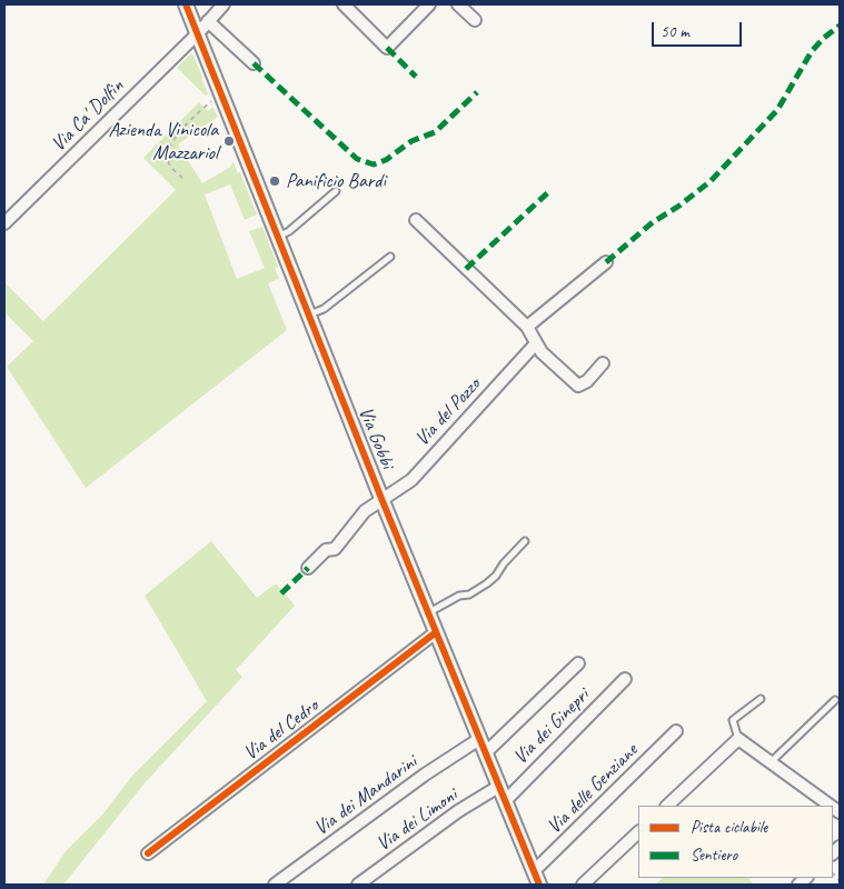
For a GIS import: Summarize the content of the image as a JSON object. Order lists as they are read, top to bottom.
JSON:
{
  "streets": {
    "street": [
      "Via Ca' Dolfin",
      "Via del Pozzo",
      "Via Gobbi",
      "Via dei Ginepri",
      "Via del Cedro",
      "Via delle Genziane",
      "Via dei Mandarini",
      "Via dei Limoni"
    ]
  },
  "crossings": [
    ["Via Ca' Dolfin", "Via Gobbi"],
    ["Via del Pozzo", "Via Gobbi"],
    ["Via Gobbi", "Via dei Ginepri"],
    ["Via Gobbi", "Via del Cedro"],
    ["Via Gobbi", "Via delle Genziane"],
    ["Via Gobbi", "Via dei Mandarini"],
    ["Via Gobbi", "Via dei Limoni"]
  ],
  "places": ["Azienda Vinicola Mazzariol", "Panificio Bardi"],
  "legend": ["Pista ciclabile", "Sentiero"],
  "scale_bar": "50 m"
}
